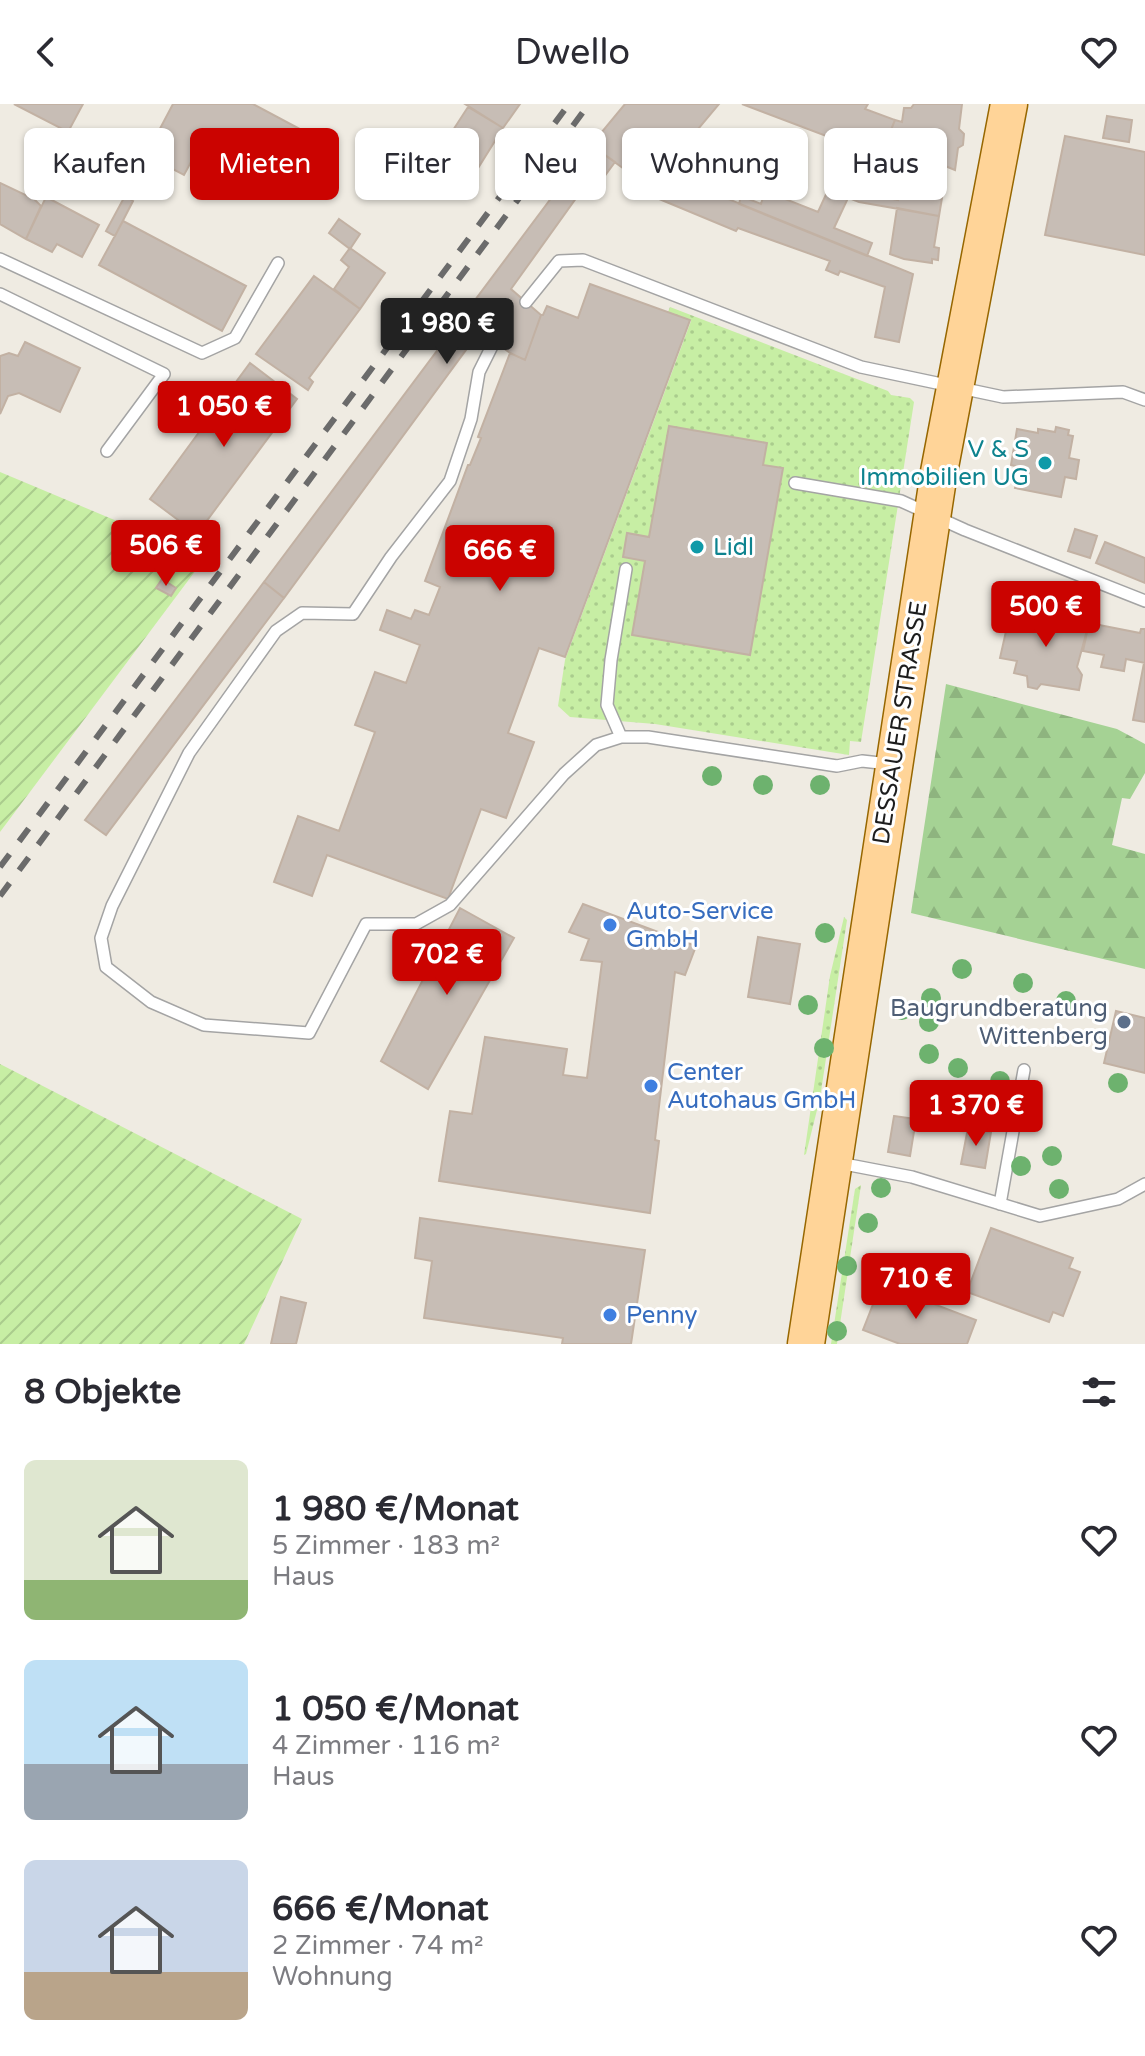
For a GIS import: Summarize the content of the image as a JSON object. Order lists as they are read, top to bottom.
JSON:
{
  "streets": {
    "main road": ["DESSAUER STRASSE"]
  },
  "places": [
    "V & S Immobilien UG",
    "Lidl",
    "Auto-Service GmbH",
    "Baugrundberatung Wittenberg",
    "Center Autohaus GmbH",
    "Penny"
  ],
  "page": {
    "header": "Dwello",
    "chip": [
      "Kaufen",
      "Mieten",
      "Filter",
      "Neu",
      "Wohnung",
      "Haus"
    ],
    "price": [
      "1 980 €",
      "1 050 €",
      "506 €",
      "666 €",
      "500 €",
      "702 €",
      "1 370 €",
      "710 €"
    ],
    "heading": "8 Objekte",
    "list": [
      {
        "name": "1 980 €/Monat",
        "note": "5 Zimmer · 183 m² · Haus"
      },
      {
        "name": "1 050 €/Monat",
        "note": "4 Zimmer · 116 m² · Haus"
      },
      {
        "name": "666 €/Monat",
        "note": "2 Zimmer · 74 m² · Wohnung"
      }
    ]
  }
}
